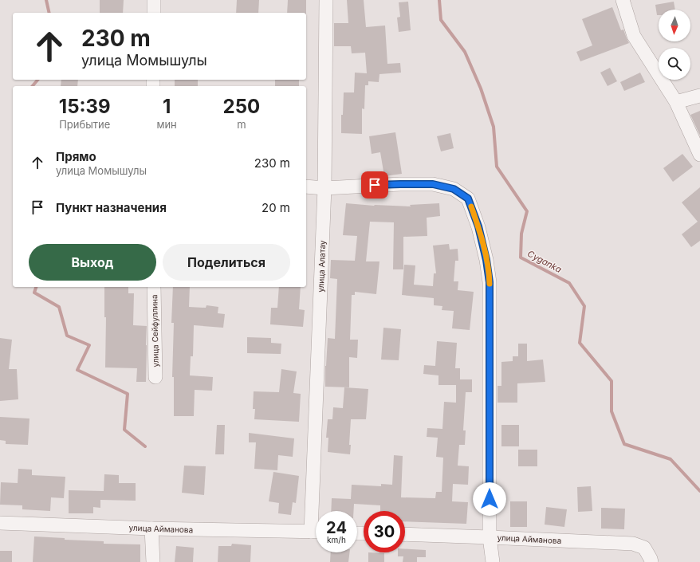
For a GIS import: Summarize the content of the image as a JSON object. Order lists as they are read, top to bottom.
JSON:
{
  "streets": {
    "street": ["улица Алатау", "улица Сейфуллина", "улица Айманова"]
  },
  "water": ["Cyganka"],
  "north": "bottom",
  "page": {
    "turn": ["230 m", "улица Момышулы"],
    "eta": [
      "15:39",
      "Прибытие",
      "1",
      "мин",
      "250",
      "m"
    ],
    "list": [
      {
        "name": "Прямо",
        "note": "улица Момышулы",
        "value": "230 m"
      },
      {
        "name": "Пункт назначения",
        "value": "20 m"
      }
    ],
    "buttons": ["Выход", "Поделиться"],
    "speed": "24 km/h",
    "limit": "30"
  }
}
